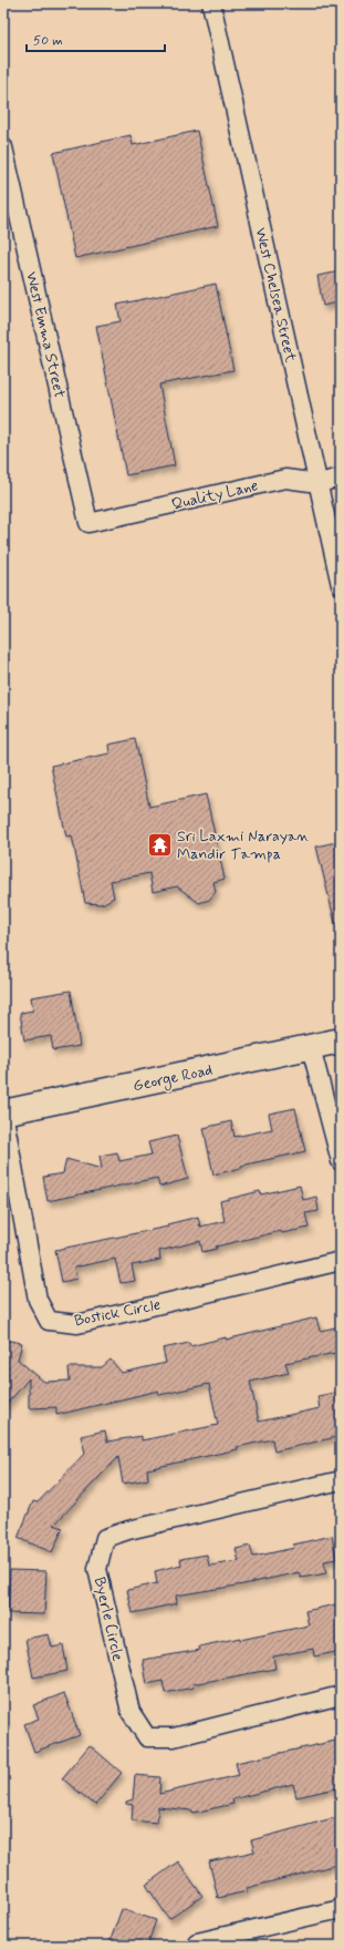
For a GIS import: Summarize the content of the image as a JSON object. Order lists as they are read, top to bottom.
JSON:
{
  "streets": {
    "street": [
      "West Chelsea Street",
      "West Emma Street",
      "Quality Lane",
      "George Road",
      "Bostick Circle",
      "Byerle Circle"
    ]
  },
  "crossings": [
    ["West Chelsea Street", "Quality Lane"],
    ["West Emma Street", "Quality Lane"],
    ["George Road", "Bostick Circle"]
  ],
  "places": {
    "temple": ["Sri Laxmi Narayan Mandir Tampa"]
  },
  "scale_bar": "50 m"
}
